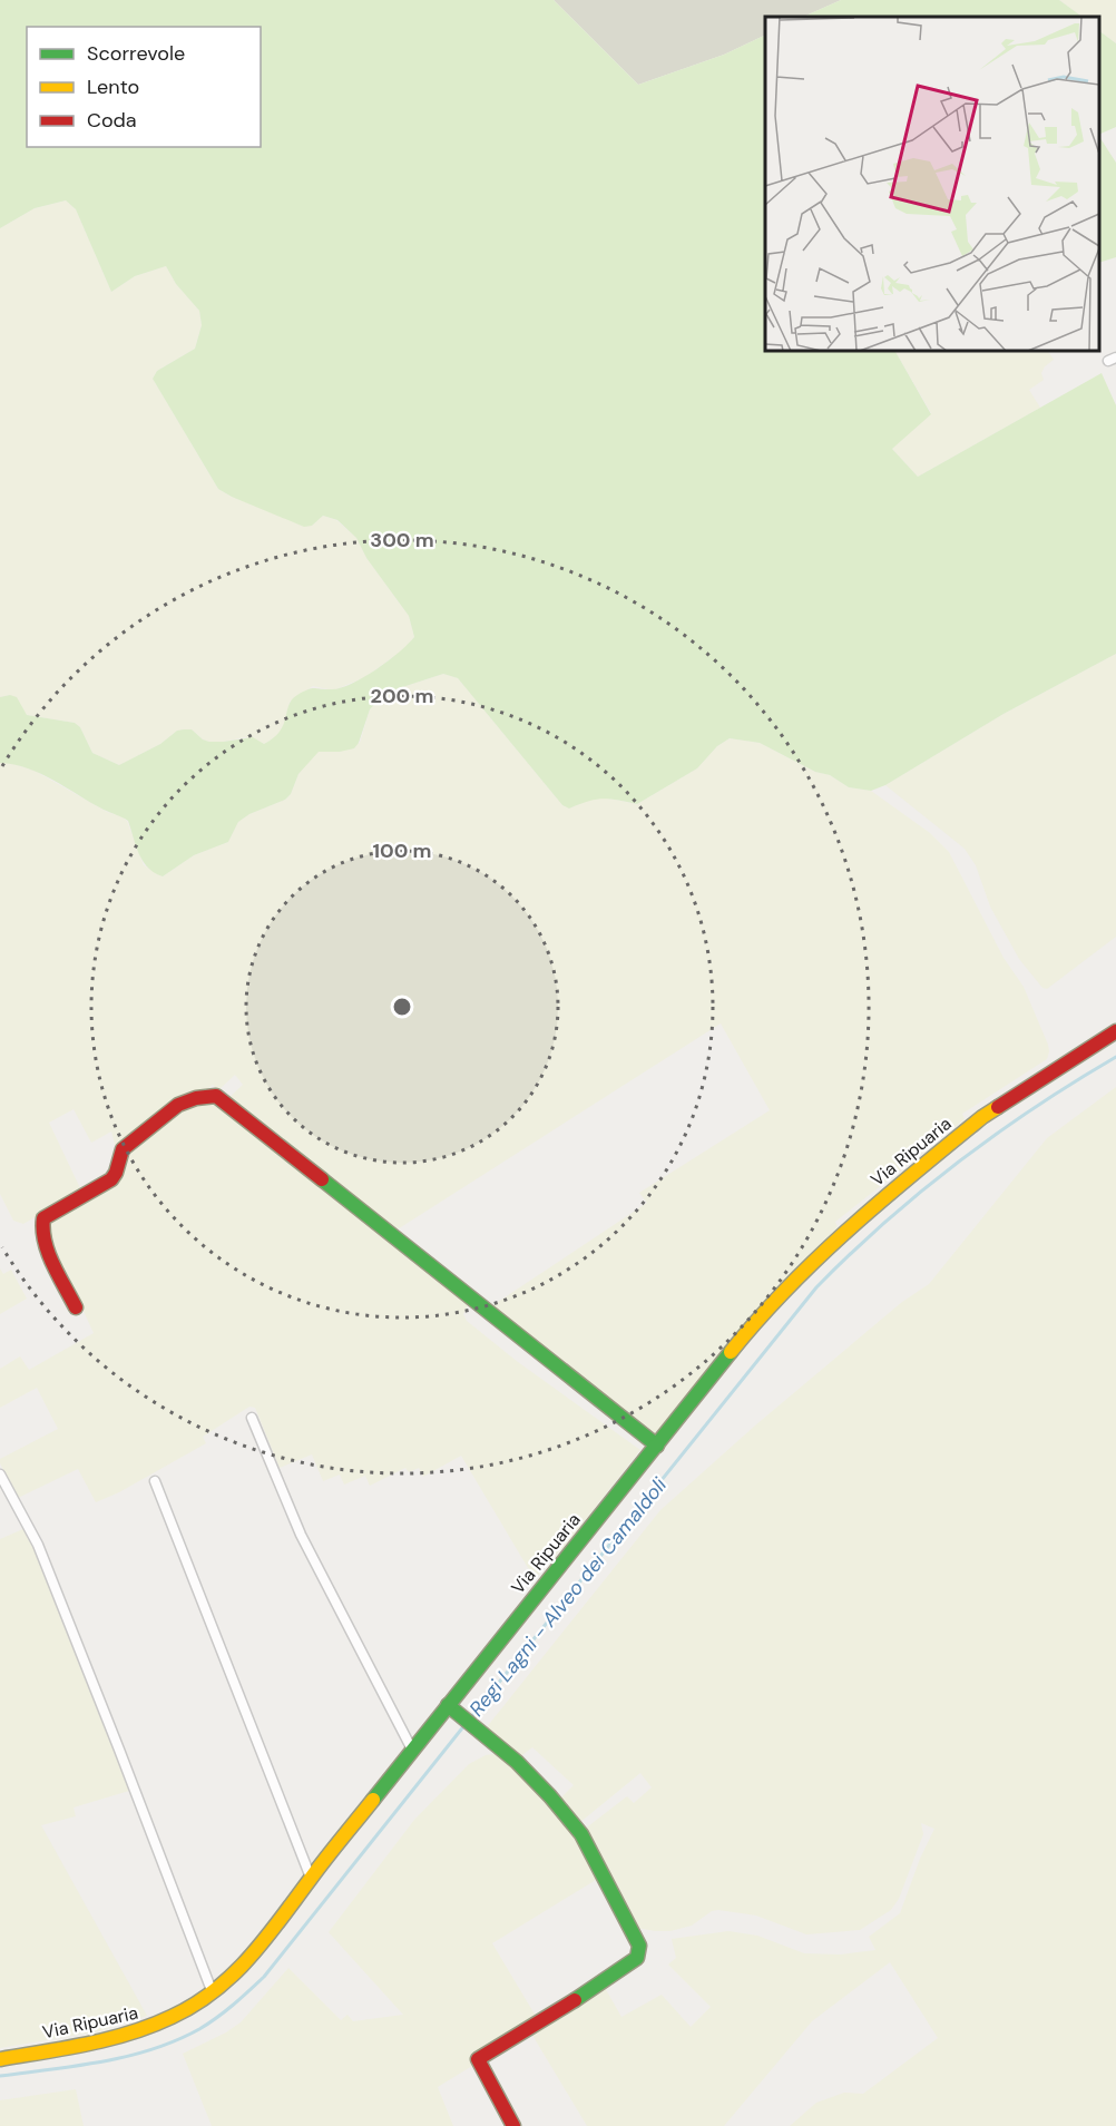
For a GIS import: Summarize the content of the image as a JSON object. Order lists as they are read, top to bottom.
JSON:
{
  "streets": {
    "street": ["Via Ripuaria"]
  },
  "water": ["Regi Lagni - Alveo dei Camaldoli"],
  "legend": ["Scorrevole", "Lento", "Coda"],
  "rings": ["300 m", "200 m", "100 m"]
}
